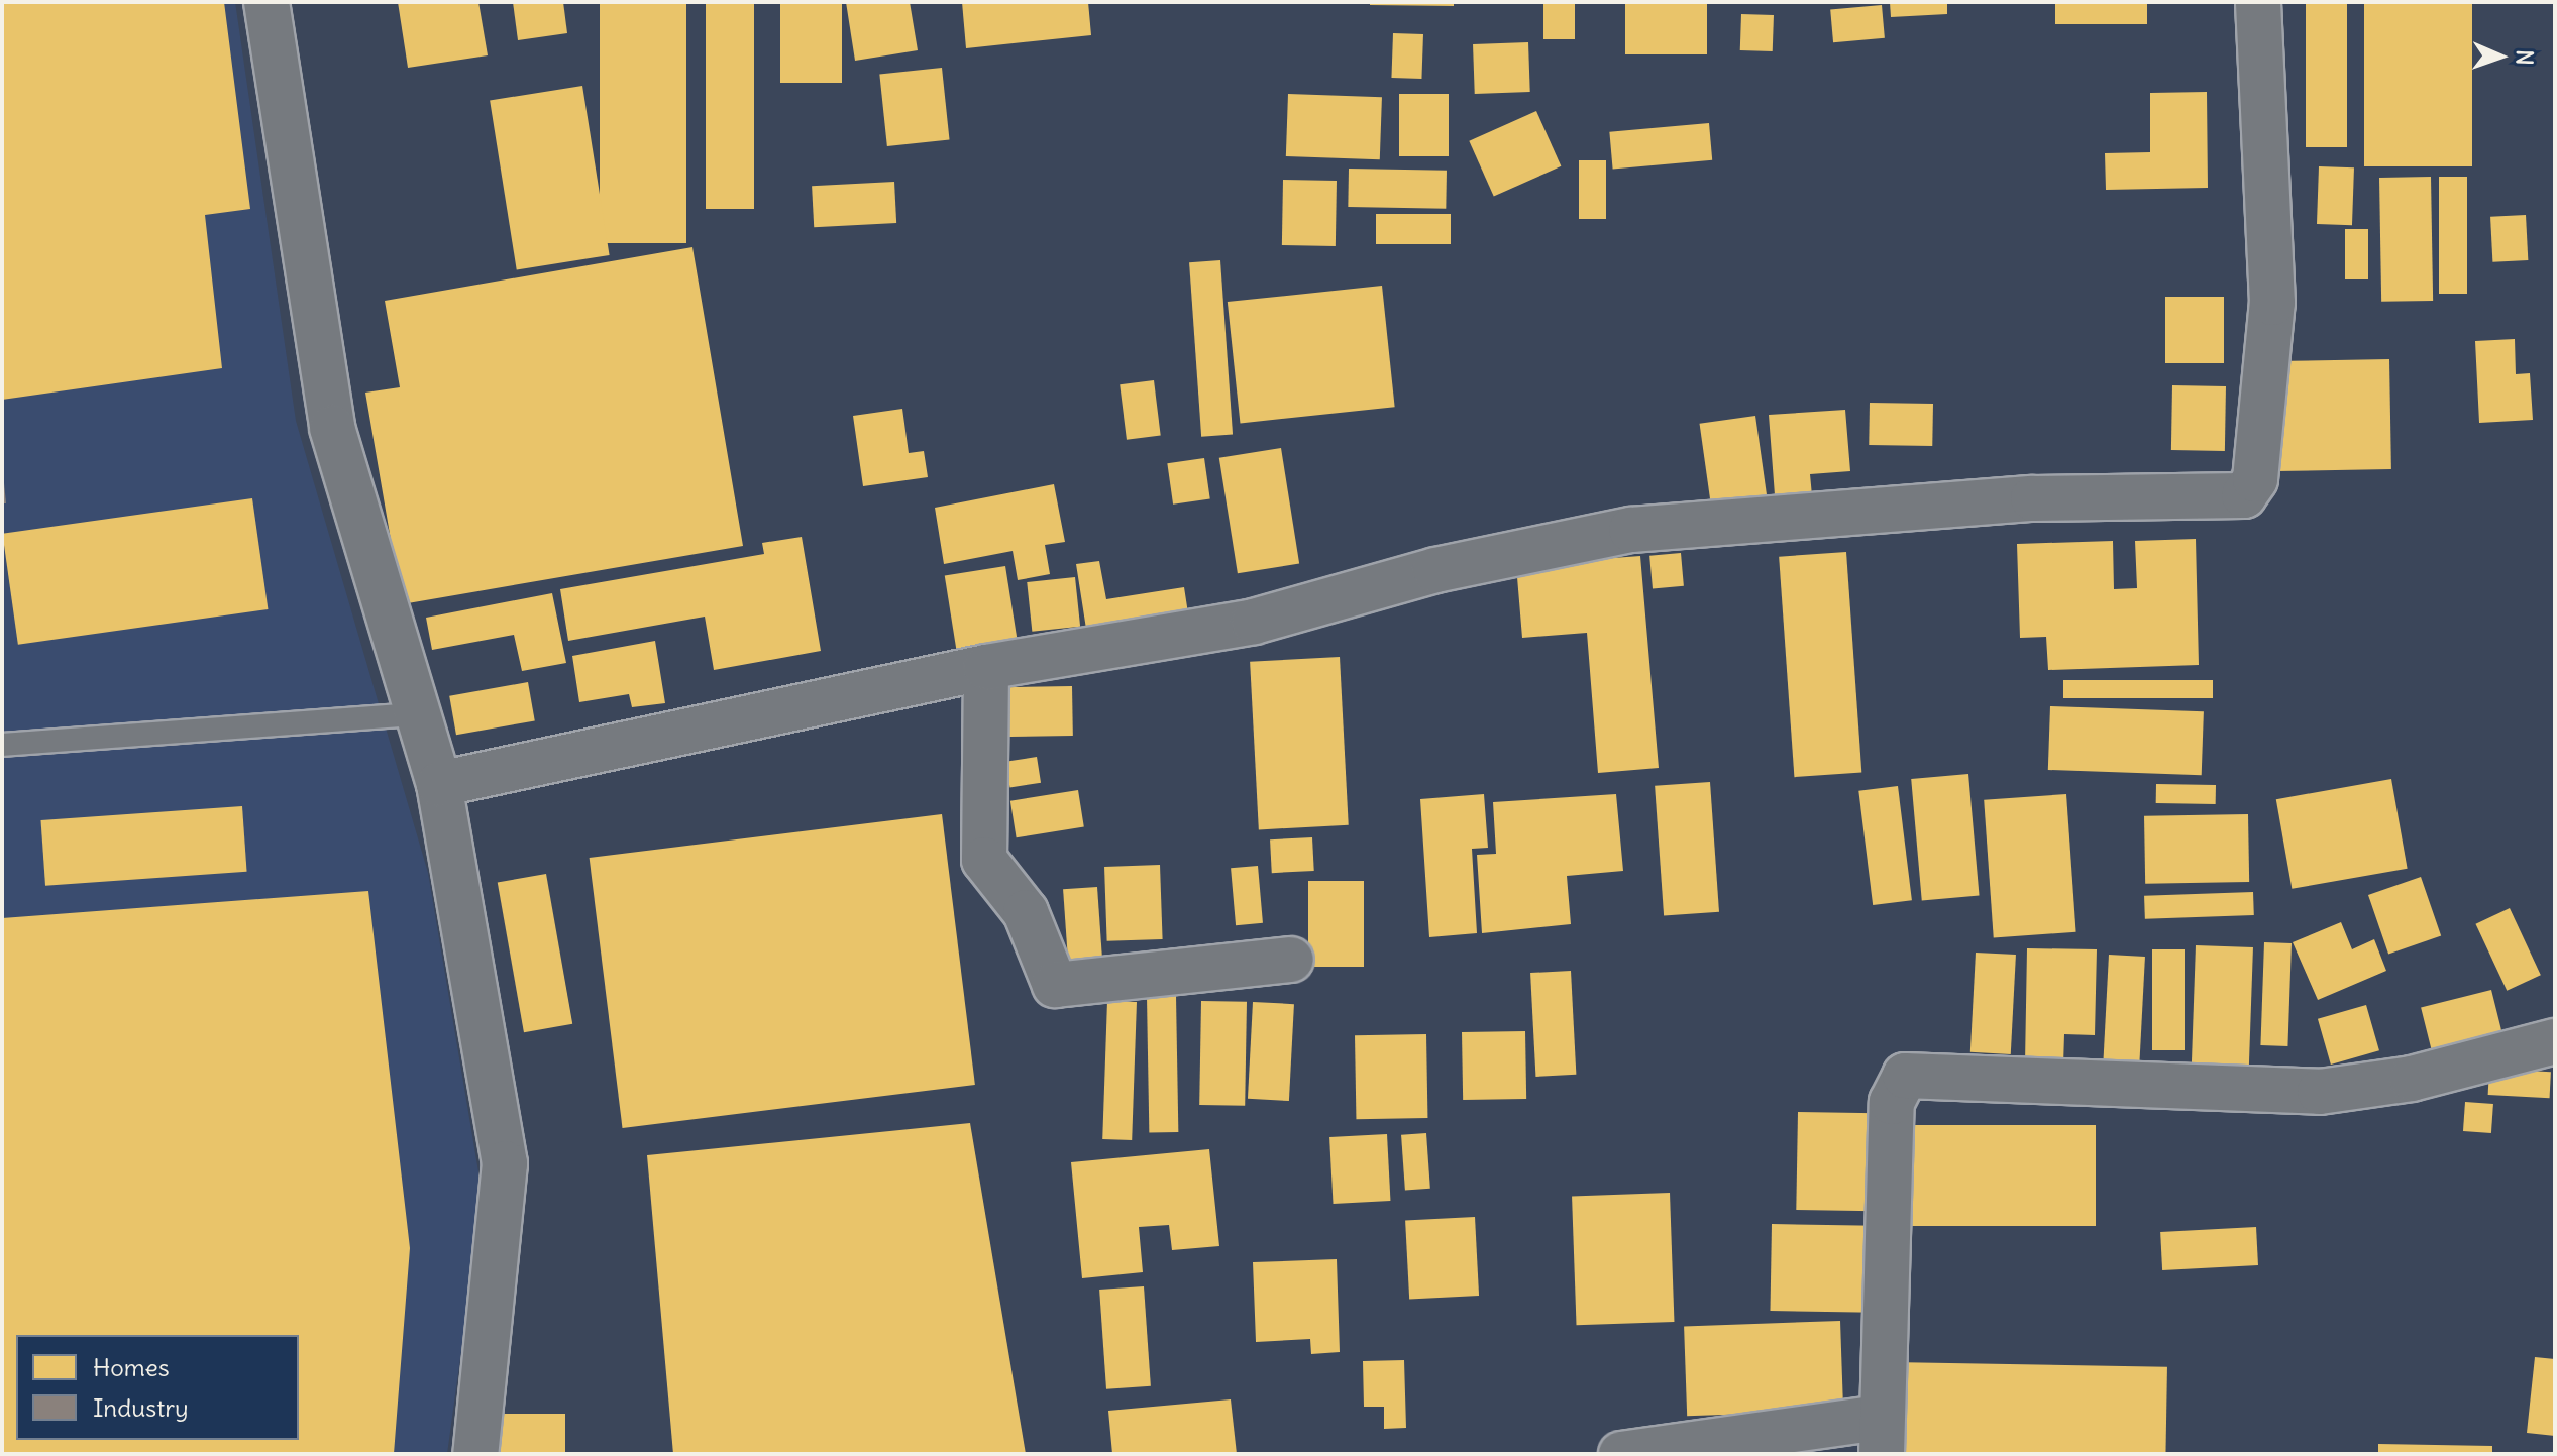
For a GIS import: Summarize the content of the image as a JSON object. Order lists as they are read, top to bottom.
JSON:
{
  "legend": ["Homes", "Industry"],
  "north": "right"
}
